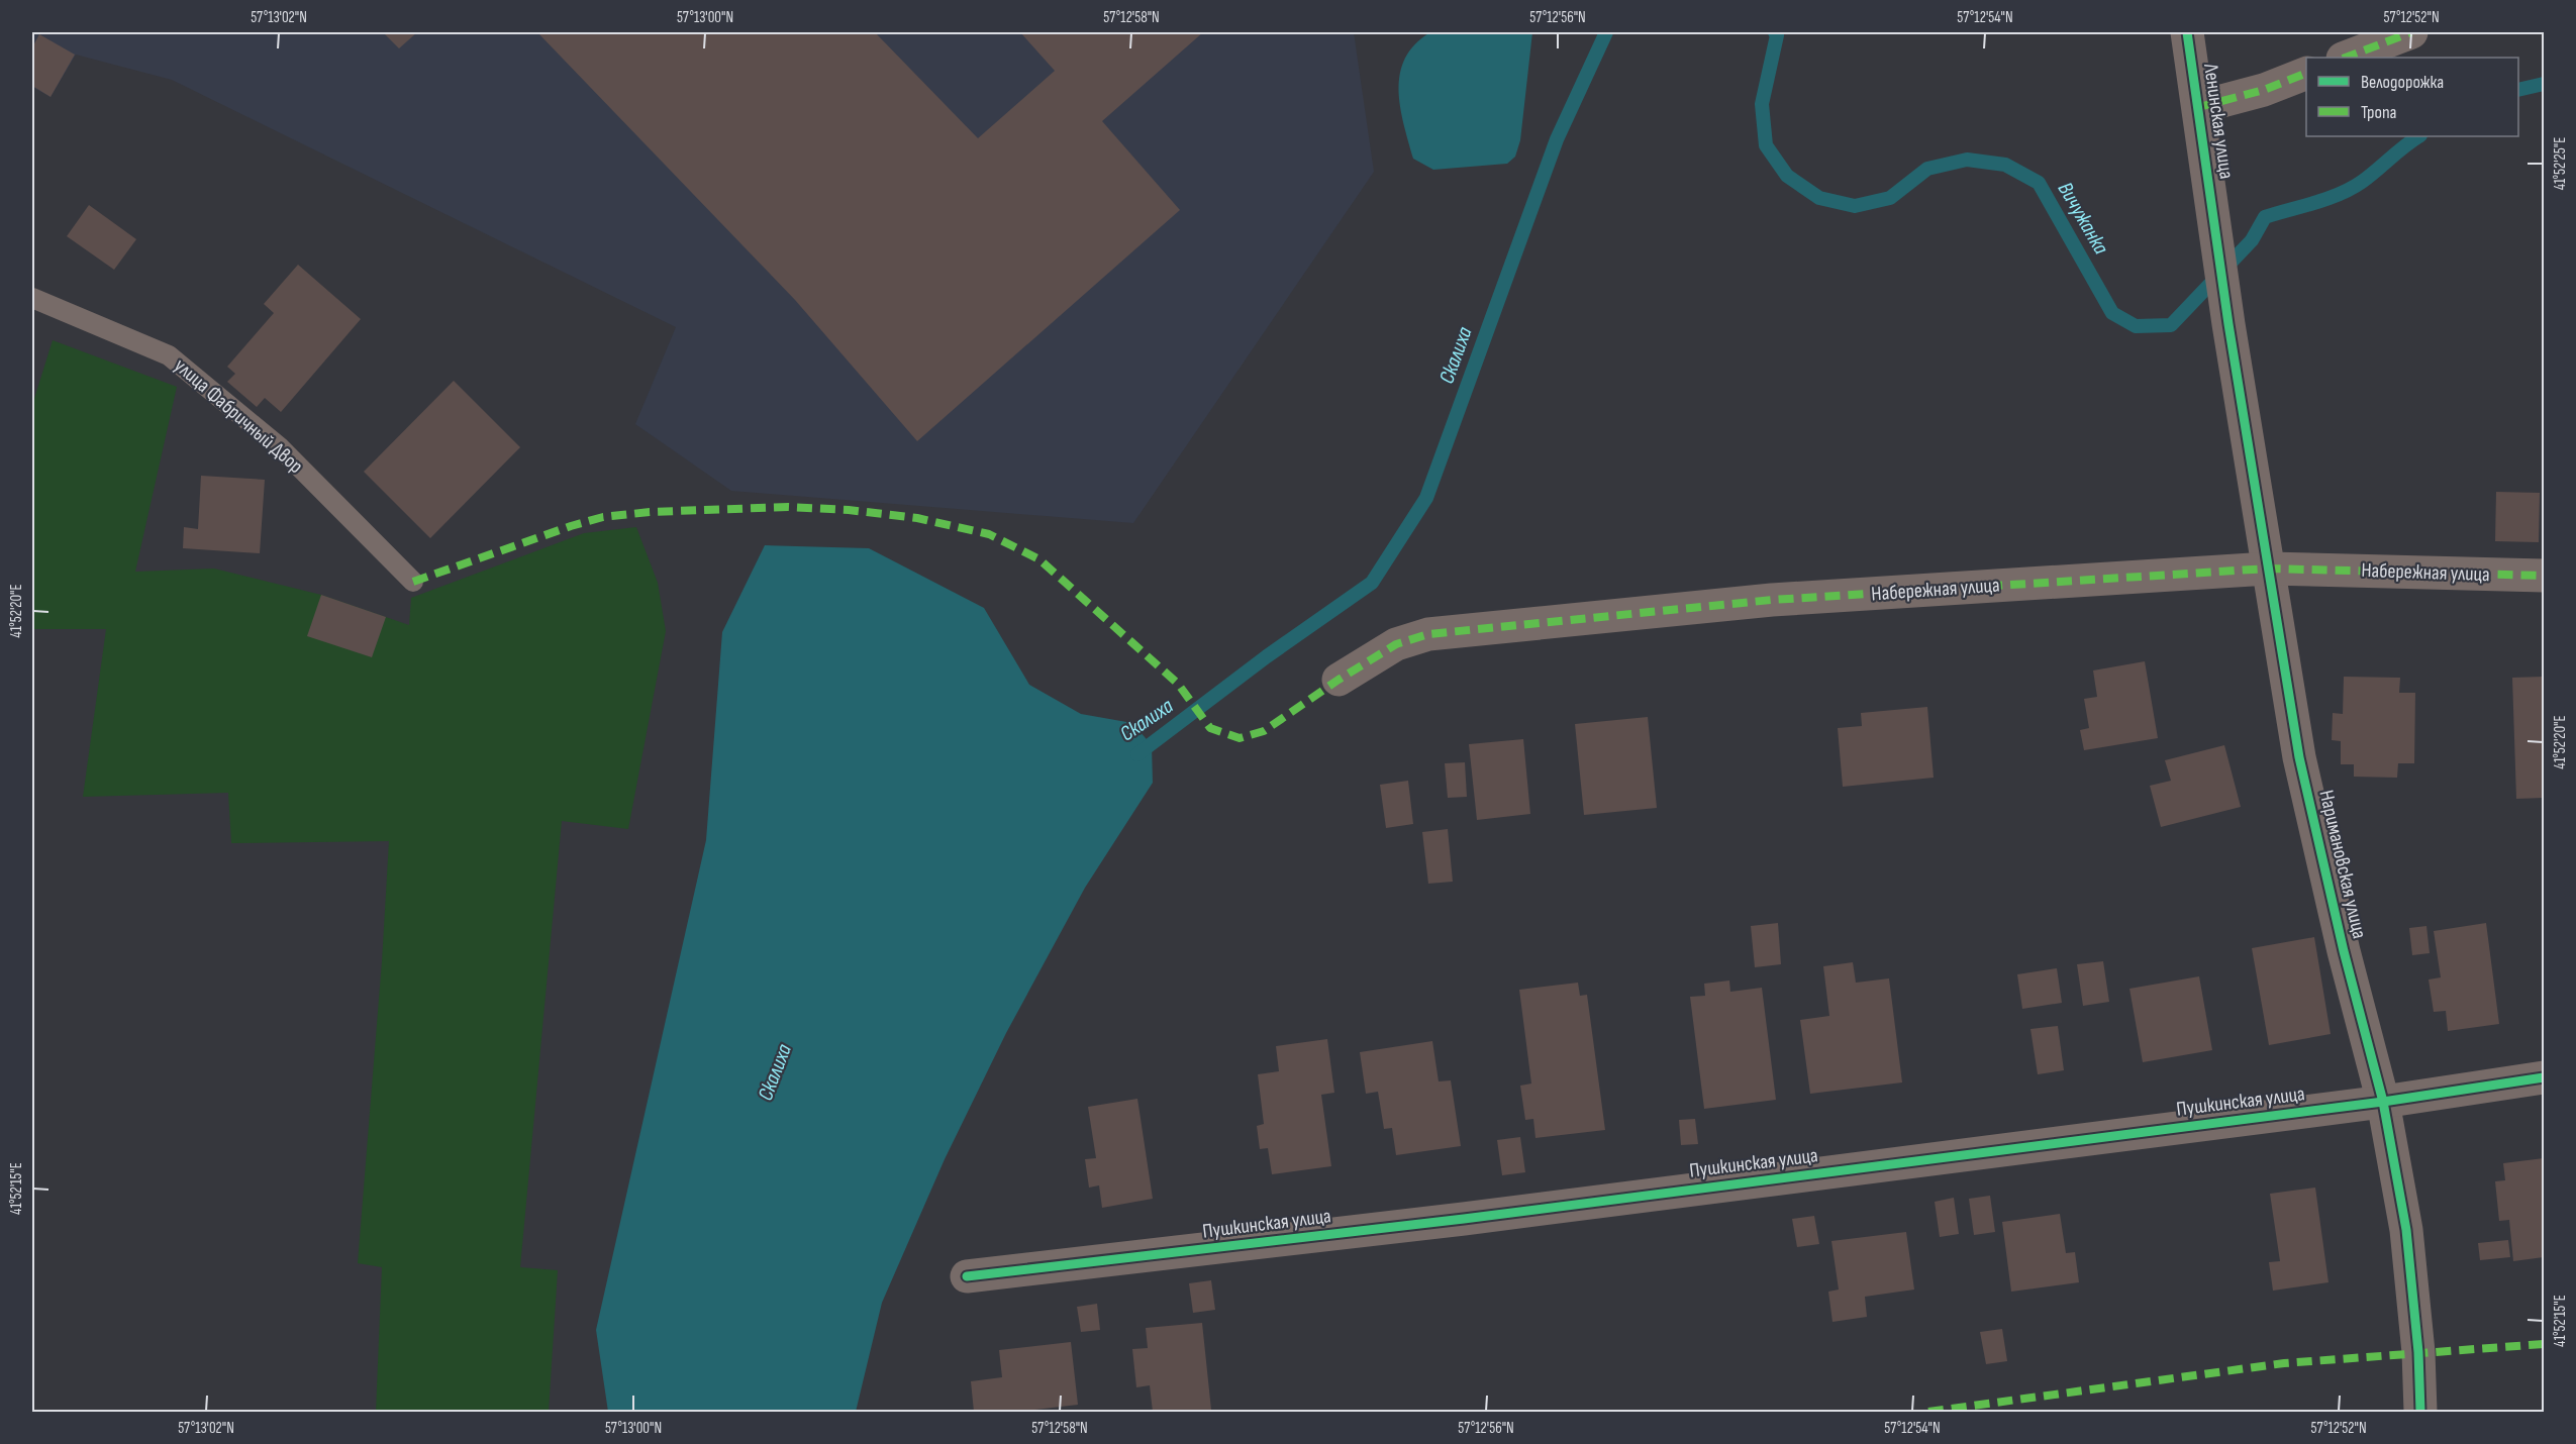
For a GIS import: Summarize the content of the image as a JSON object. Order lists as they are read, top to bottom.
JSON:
{
  "streets": {
    "street": [
      "Ленинская улица",
      "Набережная улица",
      "Наримановская улица",
      "Пушкинская улица"
    ],
    "lane": ["улица Фабричный Двор"]
  },
  "crossings": [
    ["Ленинская улица", "Наримановская улица"],
    ["Набережная улица", "Наримановская улица"],
    ["Наримановская улица", "Пушкинская улица"]
  ],
  "water": ["Вичужанка", "Скалиха"],
  "legend": ["Велодорожка", "Тропа"],
  "coordinates": [
    "57°13'02\"N",
    "57°13'00\"N",
    "57°12'58\"N",
    "57°12'56\"N",
    "57°12'54\"N",
    "57°12'52\"N",
    "41°52'25\"E",
    "41°52'20\"E",
    "41°52'15\"E"
  ]
}
